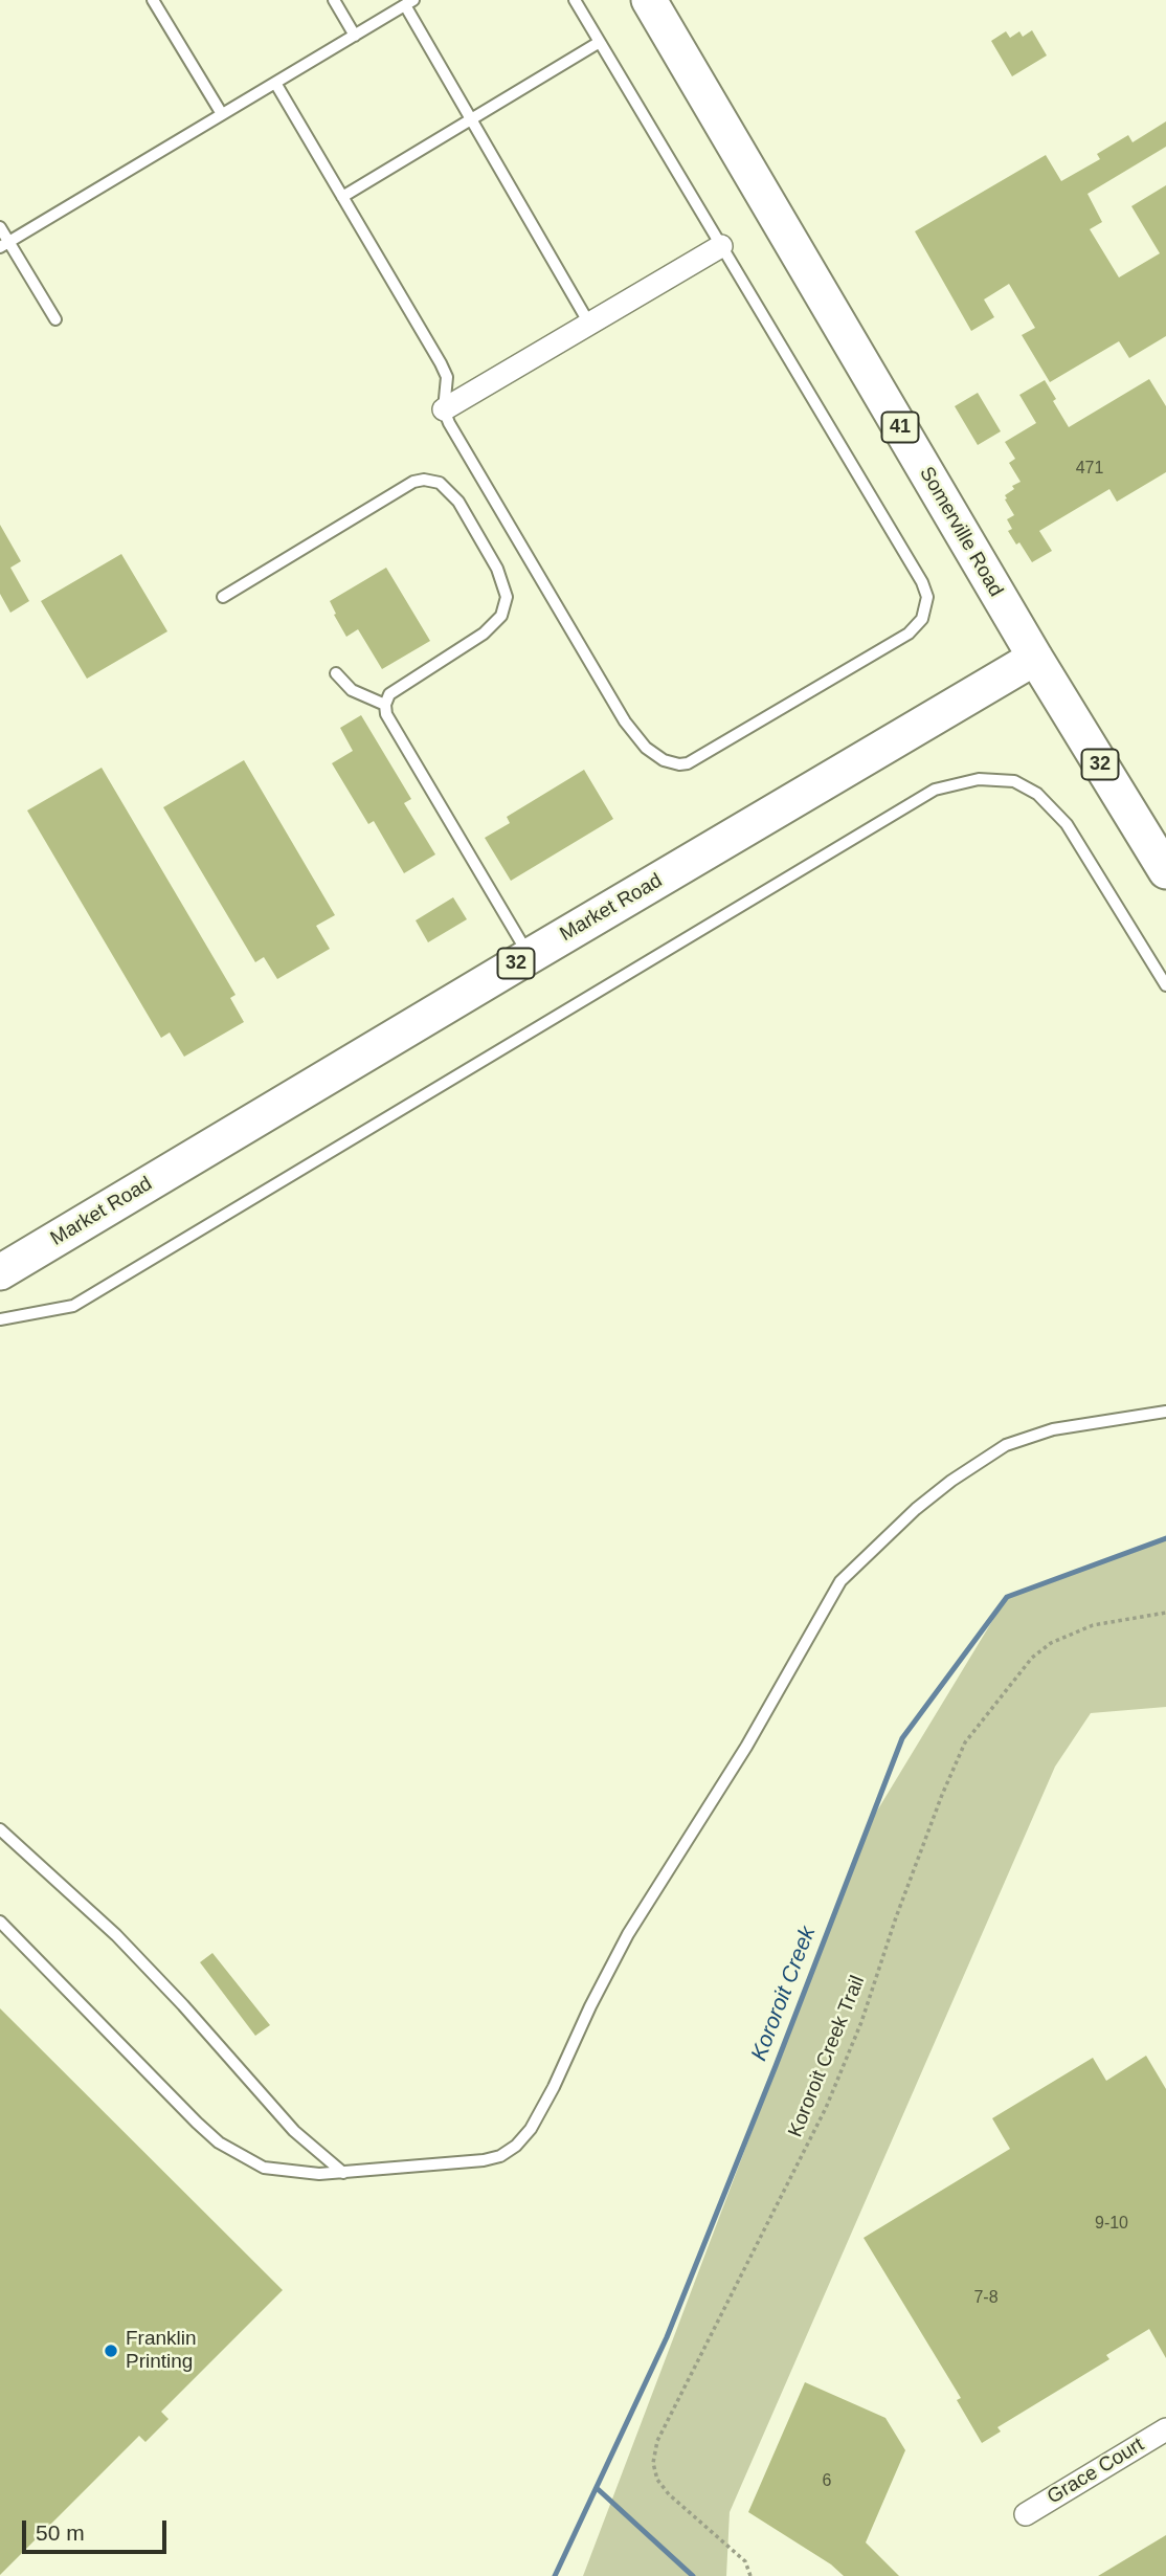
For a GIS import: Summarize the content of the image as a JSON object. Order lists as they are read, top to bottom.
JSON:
{
  "streets": {
    "main road": [
      "41",
      "Somerville Road",
      "32",
      "Market Road"
    ],
    "street": ["Grace Court"],
    "path": ["Kororoit Creek Trail"]
  },
  "crossings": [
    ["Somerville Road", "Market Road"]
  ],
  "water": ["Kororoit Creek"],
  "places": ["Franklin Printing"],
  "house_numbers": [
    "471",
    "9-10",
    "7-8",
    "6"
  ],
  "scale_bar": "50 m"
}
